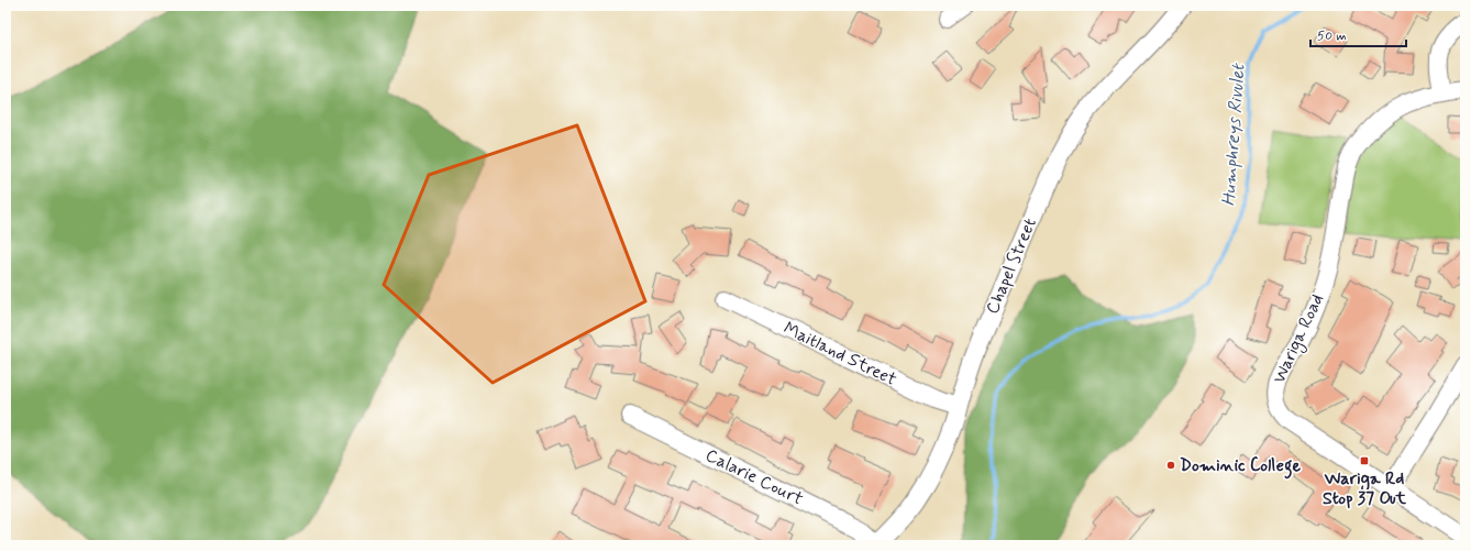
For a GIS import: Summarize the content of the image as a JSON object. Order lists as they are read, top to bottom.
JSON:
{
  "streets": {
    "street": [
      "Chapel Street",
      "Wariga Road",
      "Maitland Street",
      "Calarie Court"
    ]
  },
  "crossings": [
    ["Chapel Street", "Maitland Street"],
    ["Chapel Street", "Calarie Court"]
  ],
  "water": ["Humphreys Rivulet"],
  "places": {
    "transit": ["Wariga Rd Stop 37 Out"],
    "other": ["Dominic College"]
  },
  "scale_bar": "50 m"
}
